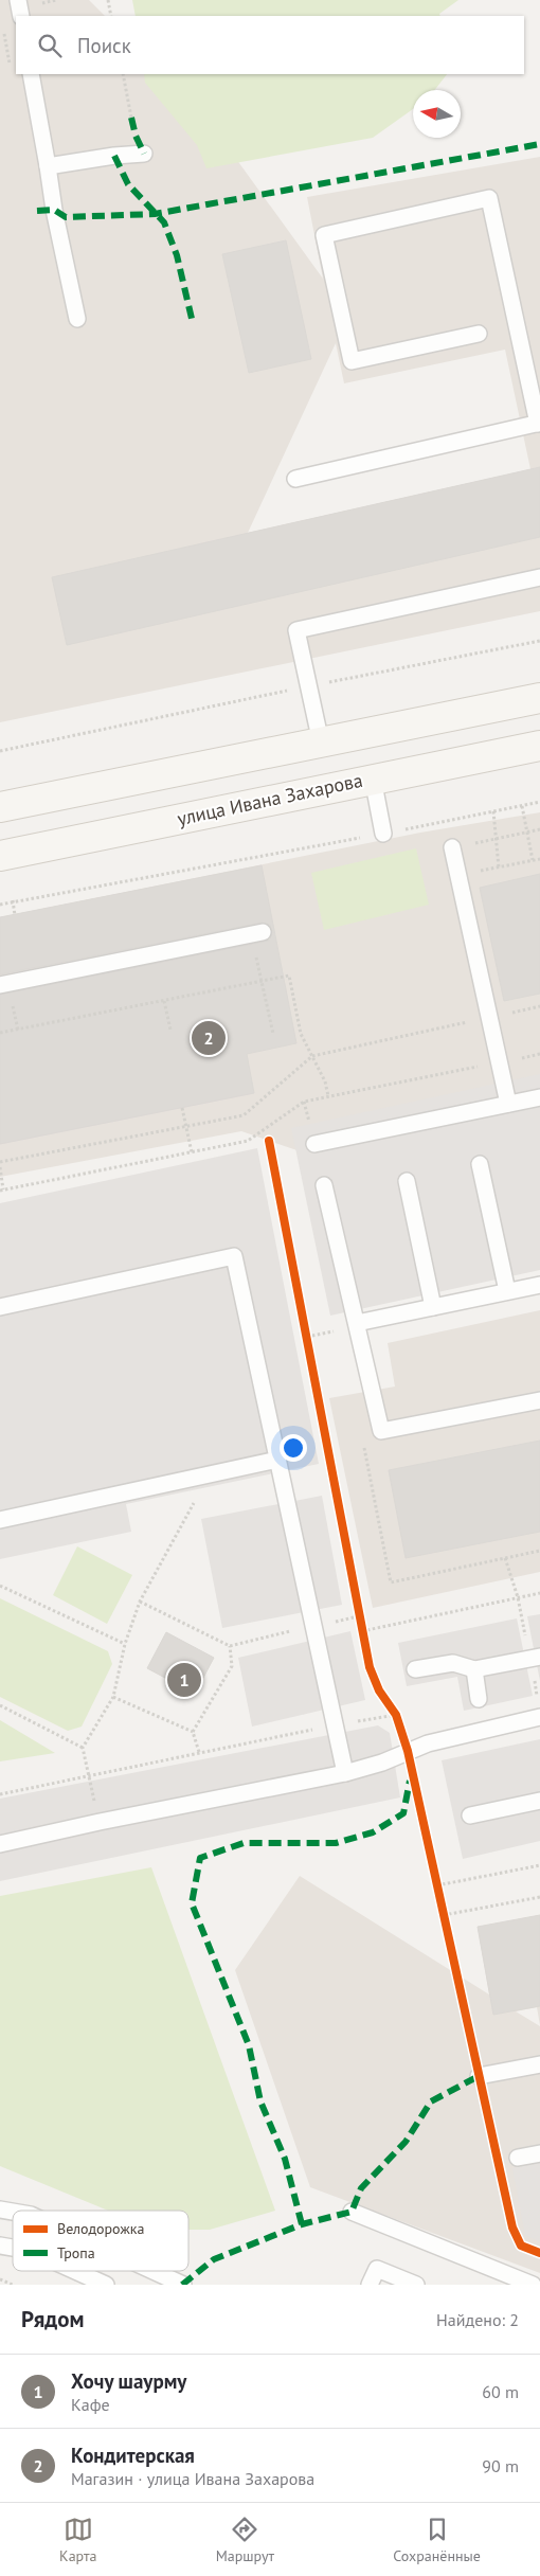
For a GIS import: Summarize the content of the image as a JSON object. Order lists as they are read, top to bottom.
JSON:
{
  "streets": {
    "main road": ["улица Ивана Захарова"]
  },
  "legend": ["Велодорожка", "Тропа"],
  "north": "left",
  "page": {
    "search": "Поиск",
    "pins": ["2", "1"],
    "heading": ["Рядом", "Найдено: 2"],
    "list": [
      {
        "mark": "1",
        "name": "Хочу шаурму",
        "note": "Кафе",
        "value": "60 m"
      },
      {
        "mark": "2",
        "name": "Кондитерская",
        "note": "Магазин · улица Ивана Захарова",
        "value": "90 m"
      }
    ],
    "nav": ["Карта", "Маршрут", "Сохранённые"]
  }
}
